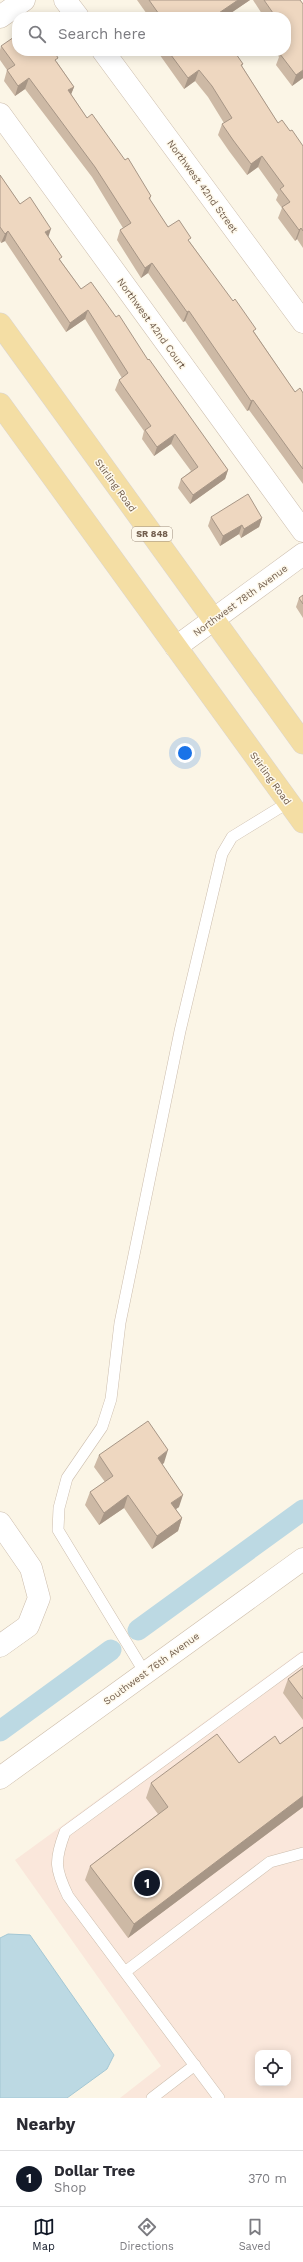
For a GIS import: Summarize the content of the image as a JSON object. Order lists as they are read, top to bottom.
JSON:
{
  "streets": {
    "main road": ["Stirling Road", "SR 848"],
    "street": [
      "Northwest 42nd Street",
      "Northwest 42nd Court",
      "Northwest 78th Avenue",
      "Southwest 76th Avenue"
    ]
  },
  "crossings": [
    ["Stirling Road", "Northwest 78th Avenue"]
  ],
  "page": {
    "search": "Search here",
    "pins": "1",
    "heading": "Nearby",
    "list": [
      {
        "mark": "1",
        "name": "Dollar Tree",
        "note": "Shop",
        "value": "370 m"
      }
    ],
    "nav": ["Map", "Directions", "Saved"]
  }
}
